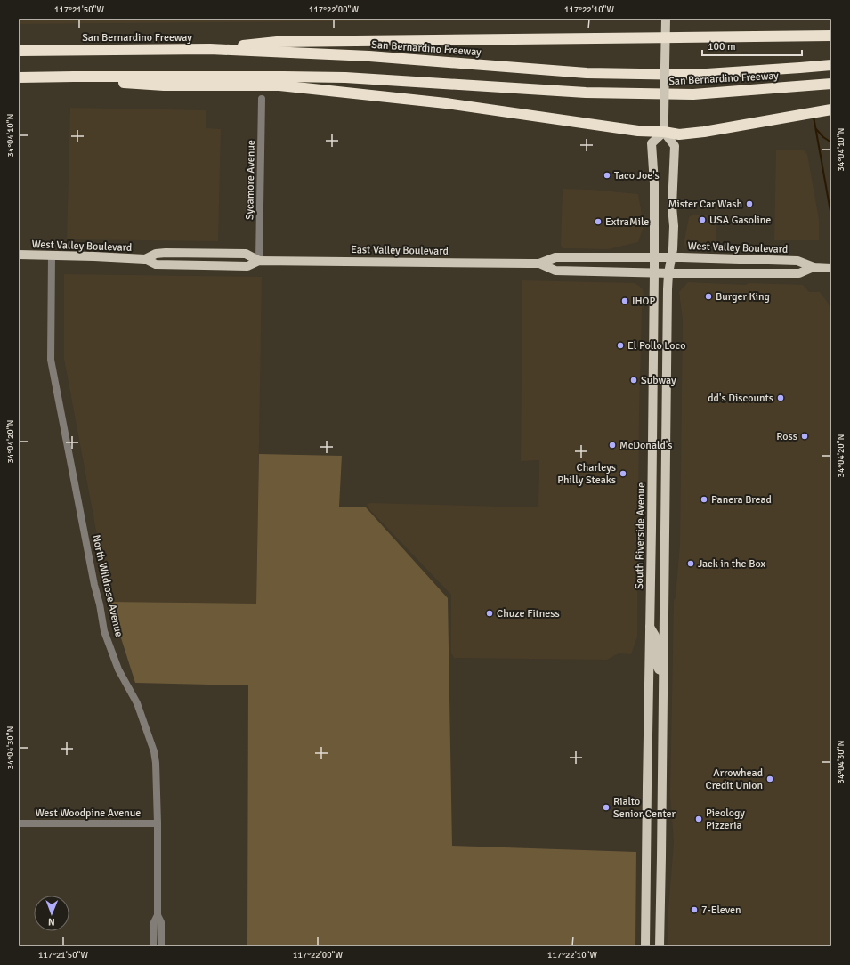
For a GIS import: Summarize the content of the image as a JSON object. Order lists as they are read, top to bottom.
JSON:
{
  "streets": {
    "highway": ["San Bernardino Freeway"],
    "main road": ["West Valley Boulevard", "East Valley Boulevard", "South Riverside Avenue"],
    "street": ["Sycamore Avenue", "North Wildrose Avenue", "West Woodpine Avenue"]
  },
  "crossings": [
    ["Sycamore Avenue", "West Valley Boulevard"],
    ["Sycamore Avenue", "East Valley Boulevard"],
    ["West Valley Boulevard", "East Valley Boulevard"],
    ["West Valley Boulevard", "South Riverside Avenue"],
    ["West Valley Boulevard", "North Wildrose Avenue"],
    ["East Valley Boulevard", "South Riverside Avenue"],
    ["North Wildrose Avenue", "West Woodpine Avenue"]
  ],
  "places": [
    "Taco Joe's",
    "Mister Car Wash",
    "USA Gasoline",
    "ExtraMile",
    "Burger King",
    "IHOP",
    "El Pollo Loco",
    "Subway",
    "dd's Discounts",
    "Ross",
    "McDonald's",
    "Charleys Philly Steaks",
    "Panera Bread",
    "Jack in the Box",
    "Chuze Fitness",
    "Arrowhead Credit Union",
    "Rialto Senior Center",
    "Pieology Pizzeria",
    "7-Eleven"
  ],
  "scale_bar": "100 m",
  "north": "bottom",
  "coordinates": [
    "117°21'50\"W",
    "117°22'00\"W",
    "117°22'10\"W",
    "34°04'10\"N",
    "34°04'20\"N",
    "34°04'30\"N"
  ]
}
